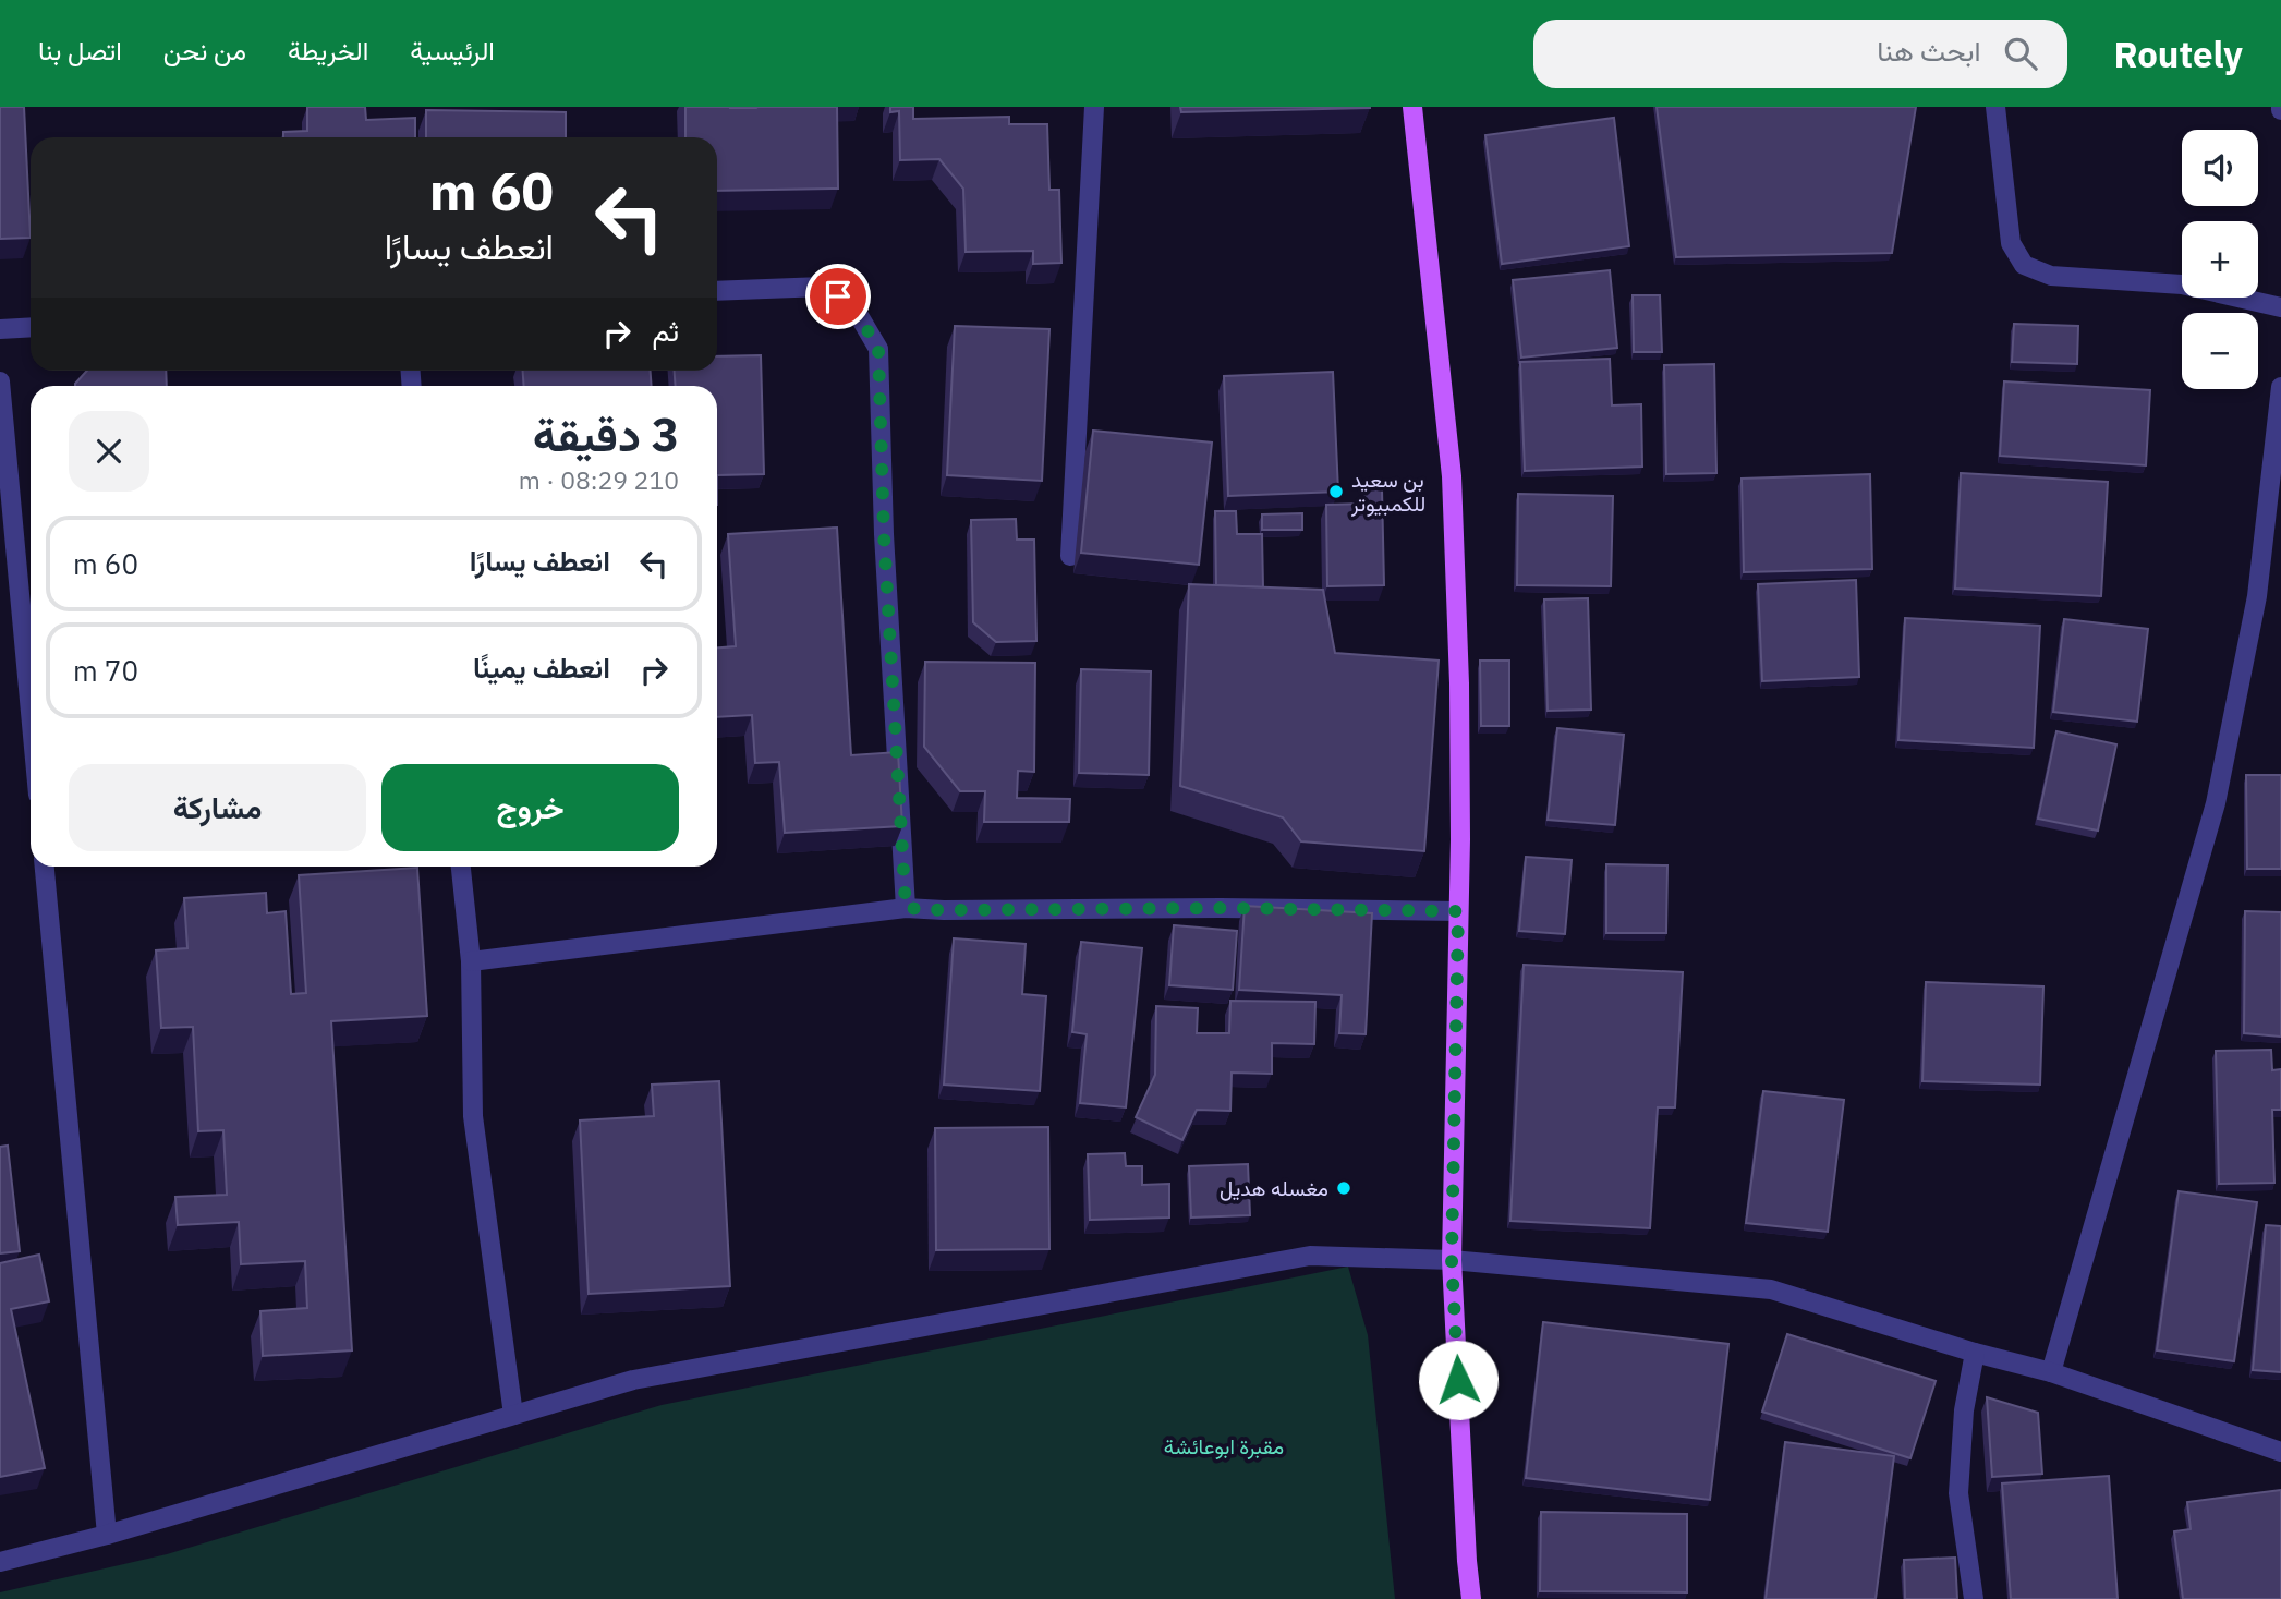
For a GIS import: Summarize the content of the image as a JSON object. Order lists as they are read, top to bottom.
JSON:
{
  "parks": ["مقبرة ابوعائشة"],
  "places": ["بن سعيد للكمبيوتر", "مغسله هديل"],
  "page": {
    "header": "Routely",
    "search": "ابحث هنا",
    "nav": [
      "الرئيسية",
      "الخريطة",
      "من نحن",
      "اتصل بنا"
    ],
    "map_buttons": ["+", "−"],
    "turn": ["60 m", "انعطف يسارًا"],
    "then": "ثم",
    "heading": ["3 دقيقة", "210 m · 08:29"],
    "list": [
      {
        "name": "انعطف يسارًا",
        "value": "60 m"
      },
      {
        "name": "انعطف يمينًا",
        "value": "70 m"
      }
    ],
    "buttons": ["خروج", "مشاركة"]
  }
}
